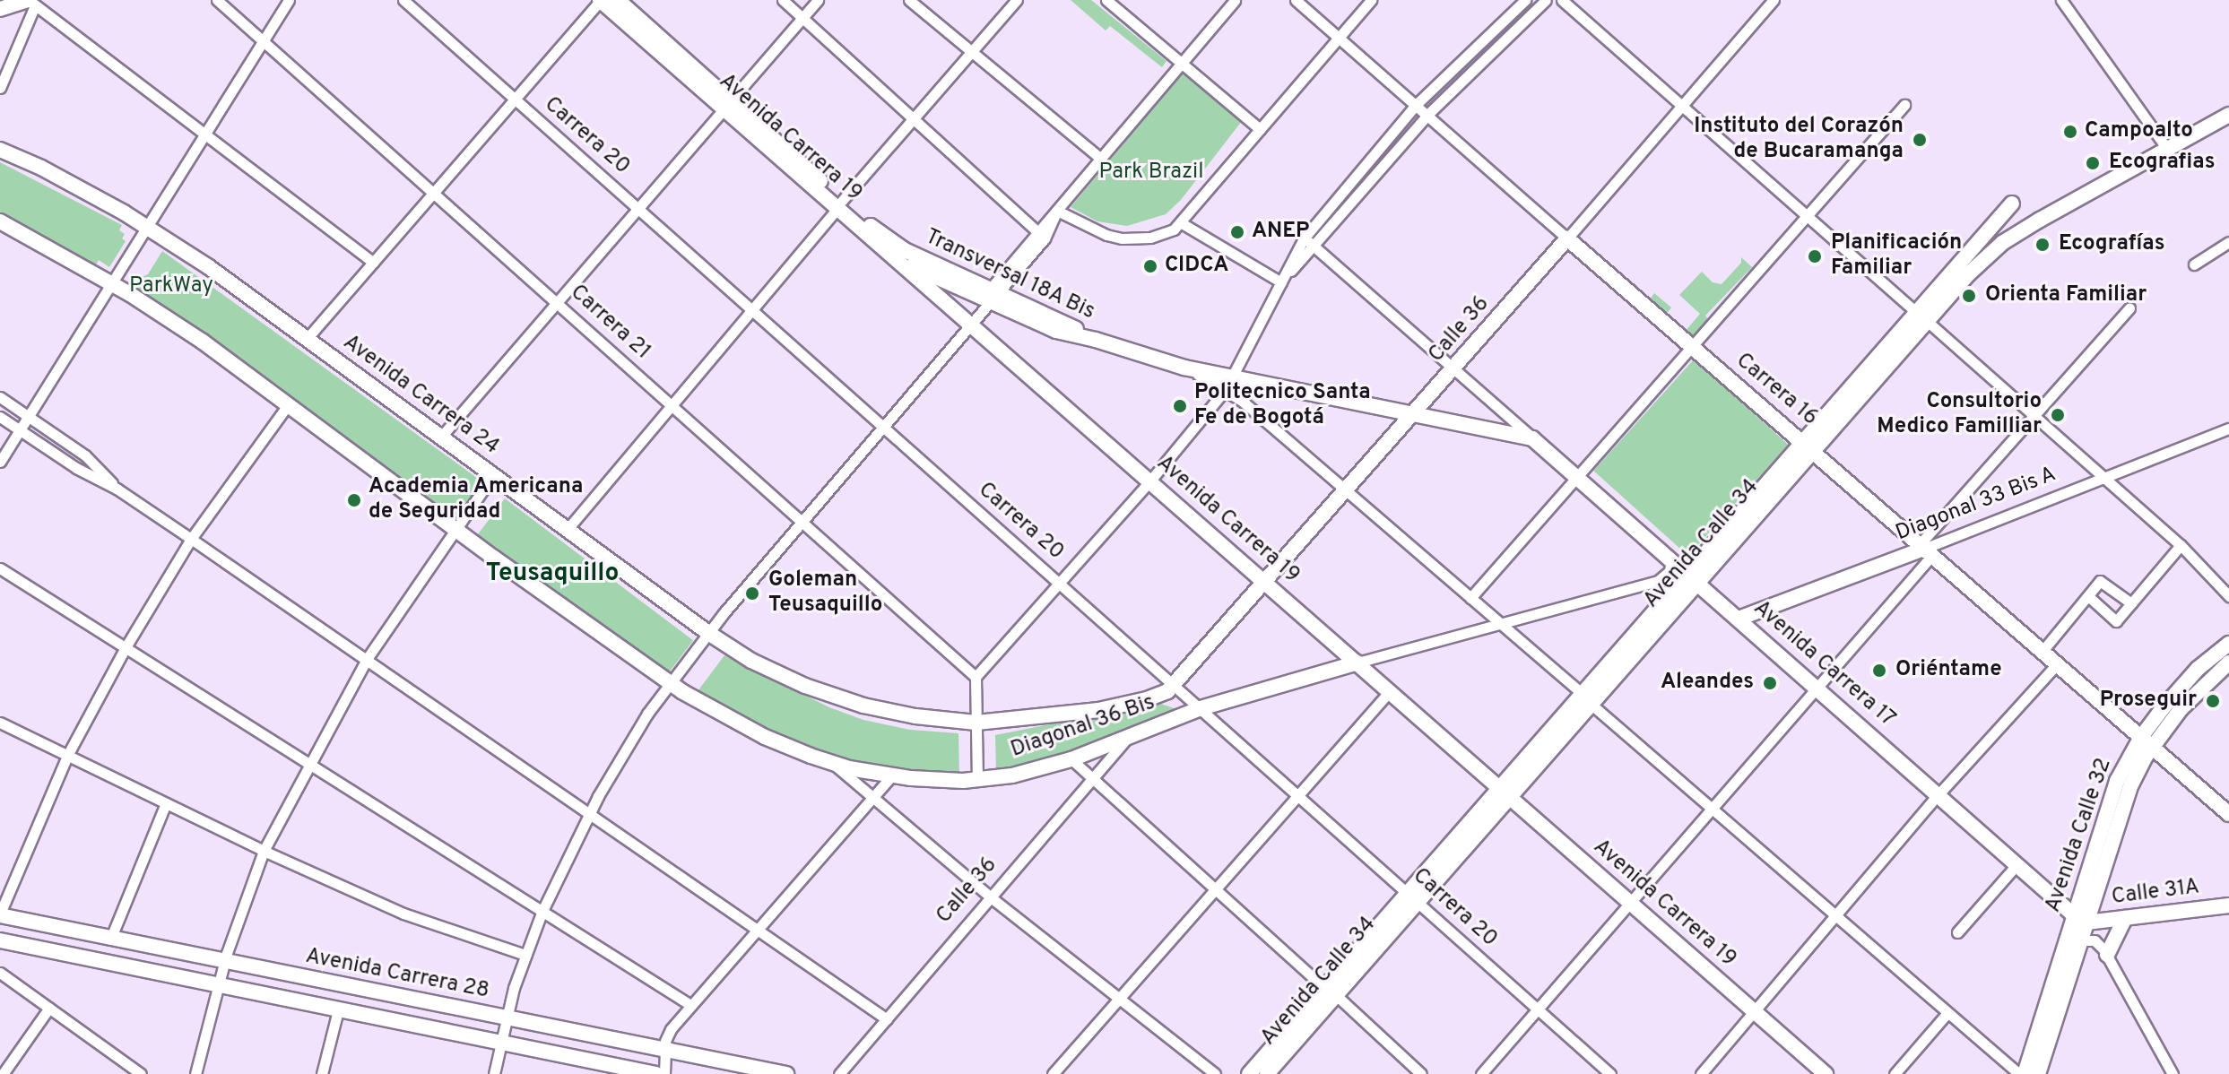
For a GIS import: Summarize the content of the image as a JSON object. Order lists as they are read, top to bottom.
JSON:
{
  "streets": {
    "main road": [
      "Avenida Carrera 19",
      "Transversal 18A Bis",
      "Calle 36",
      "Carrera 16",
      "Avenida Carrera 24",
      "Diagonal 33 Bis A",
      "Avenida Calle 34",
      "Avenida Carrera 17",
      "Diagonal 36 Bis",
      "Avenida Calle 32",
      "Calle 31A",
      "Avenida Carrera 28"
    ],
    "street": ["Carrera 20", "Carrera 21"]
  },
  "crossings": [
    ["Carrera 20", "Calle 36"],
    ["Carrera 20", "Avenida Calle 34"],
    ["Carrera 20", "Diagonal 36 Bis"],
    ["Avenida Carrera 19", "Transversal 18A Bis"],
    ["Avenida Carrera 19", "Calle 36"],
    ["Avenida Carrera 19", "Avenida Calle 34"],
    ["Avenida Carrera 19", "Diagonal 36 Bis"],
    ["Transversal 18A Bis", "Calle 36"],
    ["Transversal 18A Bis", "Avenida Carrera 17"],
    ["Calle 36", "Carrera 16"],
    ["Calle 36", "Diagonal 36 Bis"],
    ["Carrera 16", "Diagonal 33 Bis A"],
    ["Carrera 16", "Avenida Calle 34"],
    ["Carrera 16", "Avenida Calle 32"],
    ["Avenida Carrera 24", "Diagonal 36 Bis"],
    ["Diagonal 33 Bis A", "Avenida Carrera 17"],
    ["Avenida Calle 34", "Avenida Carrera 17"],
    ["Avenida Carrera 17", "Avenida Calle 32"],
    ["Avenida Carrera 17", "Calle 31A"],
    ["Avenida Calle 32", "Calle 31A"]
  ],
  "districts": ["Teusaquillo"],
  "parks": ["Park Brazil", "ParkWay"],
  "places": [
    "Campoalto",
    "Instituto del Corazón de Bucaramanga",
    "Ecografias",
    "ANEP",
    "Ecografías",
    "Planificación Familiar",
    "CIDCA",
    "Orienta Familiar",
    "Politecnico Santa Fe de Bogotá",
    "Consultorio Medico Familliar",
    "Academia Americana de Seguridad",
    "Goleman Teusaquillo",
    "Oriéntame",
    "Aleandes",
    "Proseguir"
  ]
}
